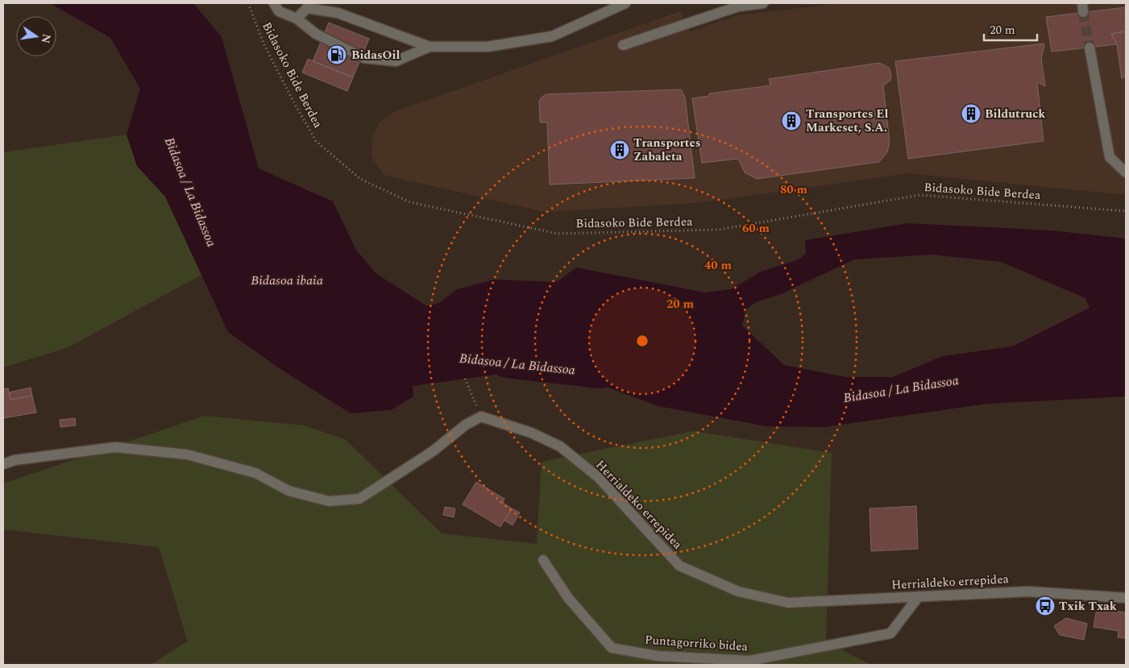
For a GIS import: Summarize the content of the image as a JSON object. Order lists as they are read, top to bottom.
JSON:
{
  "streets": {
    "street": ["Herrialdeko errepidea", "Puntagorriko bidea"],
    "path": ["Bidasoko Bide Berdea"]
  },
  "crossings": [
    ["Herrialdeko errepidea", "Puntagorriko bidea"]
  ],
  "water": ["Bidasoa / La Bidassoa", "Bidasoa ibaia"],
  "places": {
    "fuel station": ["BidasOil"],
    "building": ["Bildutruck", "Transportes El Markeset, S.A.", "Transportes Zabaleta"],
    "bus stop": ["Txik Txak"]
  },
  "scale_bar": "20 m",
  "north": "right",
  "rings": [
    "80 m",
    "60 m",
    "40 m",
    "20 m"
  ]
}
